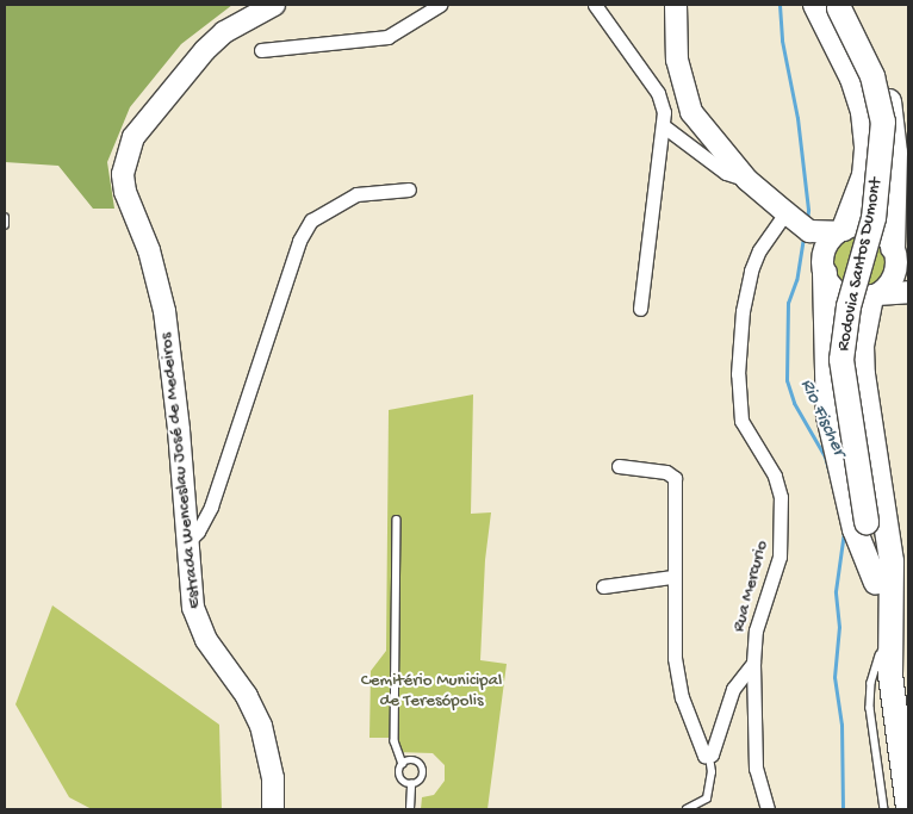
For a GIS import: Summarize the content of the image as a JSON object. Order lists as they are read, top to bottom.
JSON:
{
  "streets": {
    "highway": ["Rodovia Santos Dumont"],
    "main road": ["Estrada Wenceslau José de Medeiros"],
    "street": ["Rua Mercurio"]
  },
  "water": ["Rio Fischer"],
  "parks": ["Cemitério Municipal de Teresópolis"]
}
